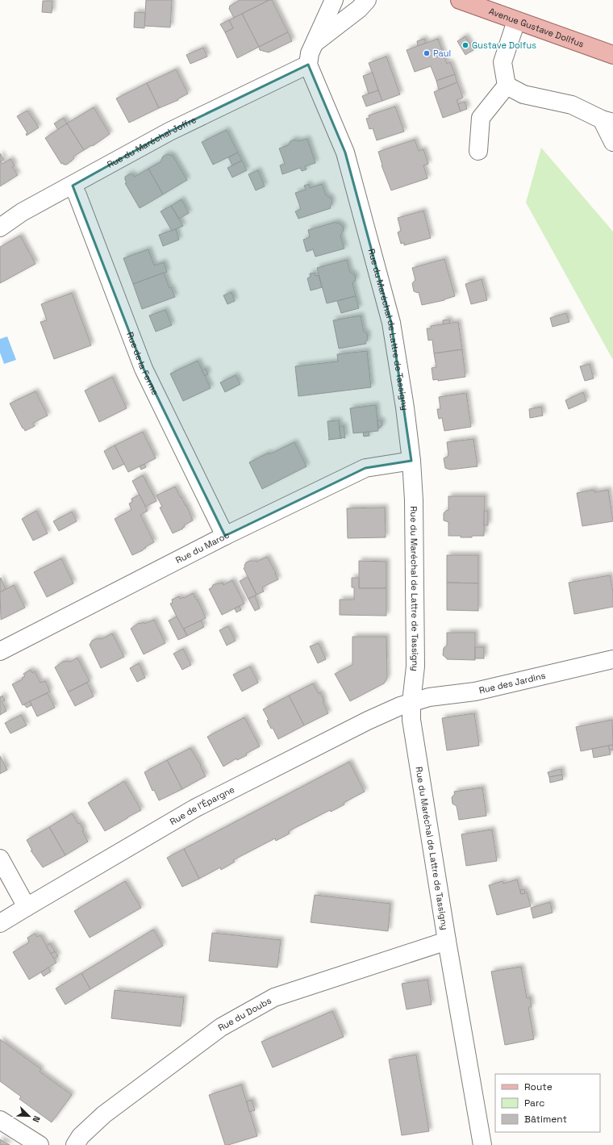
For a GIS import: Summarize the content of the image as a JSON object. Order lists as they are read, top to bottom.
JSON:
{
  "streets": {
    "main road": ["Avenue Gustave Dollfus"],
    "street": [
      "Rue du Maréchal Joffre",
      "Rue du Maréchal de Lattre de Tassigny",
      "Rue de la Ferme",
      "Rue du Maroc",
      "Rue des Jardins",
      "Rue de l'Épargne",
      "Rue du Doubs"
    ]
  },
  "crossings": [
    ["Rue du Maréchal Joffre", "Rue du Maréchal de Lattre de Tassigny"],
    ["Rue du Maréchal Joffre", "Rue de la Ferme"],
    ["Rue du Maréchal de Lattre de Tassigny", "Rue du Maroc"],
    ["Rue du Maréchal de Lattre de Tassigny", "Rue des Jardins"],
    ["Rue du Maréchal de Lattre de Tassigny", "Rue de l'Épargne"],
    ["Rue du Maréchal de Lattre de Tassigny", "Rue du Doubs"],
    ["Rue de la Ferme", "Rue du Maroc"],
    ["Rue des Jardins", "Rue de l'Épargne"]
  ],
  "places": ["Gustave Dolfus", "Paul"],
  "legend": ["Route", "Parc", "Bâtiment"],
  "north": "bottom right"
}
